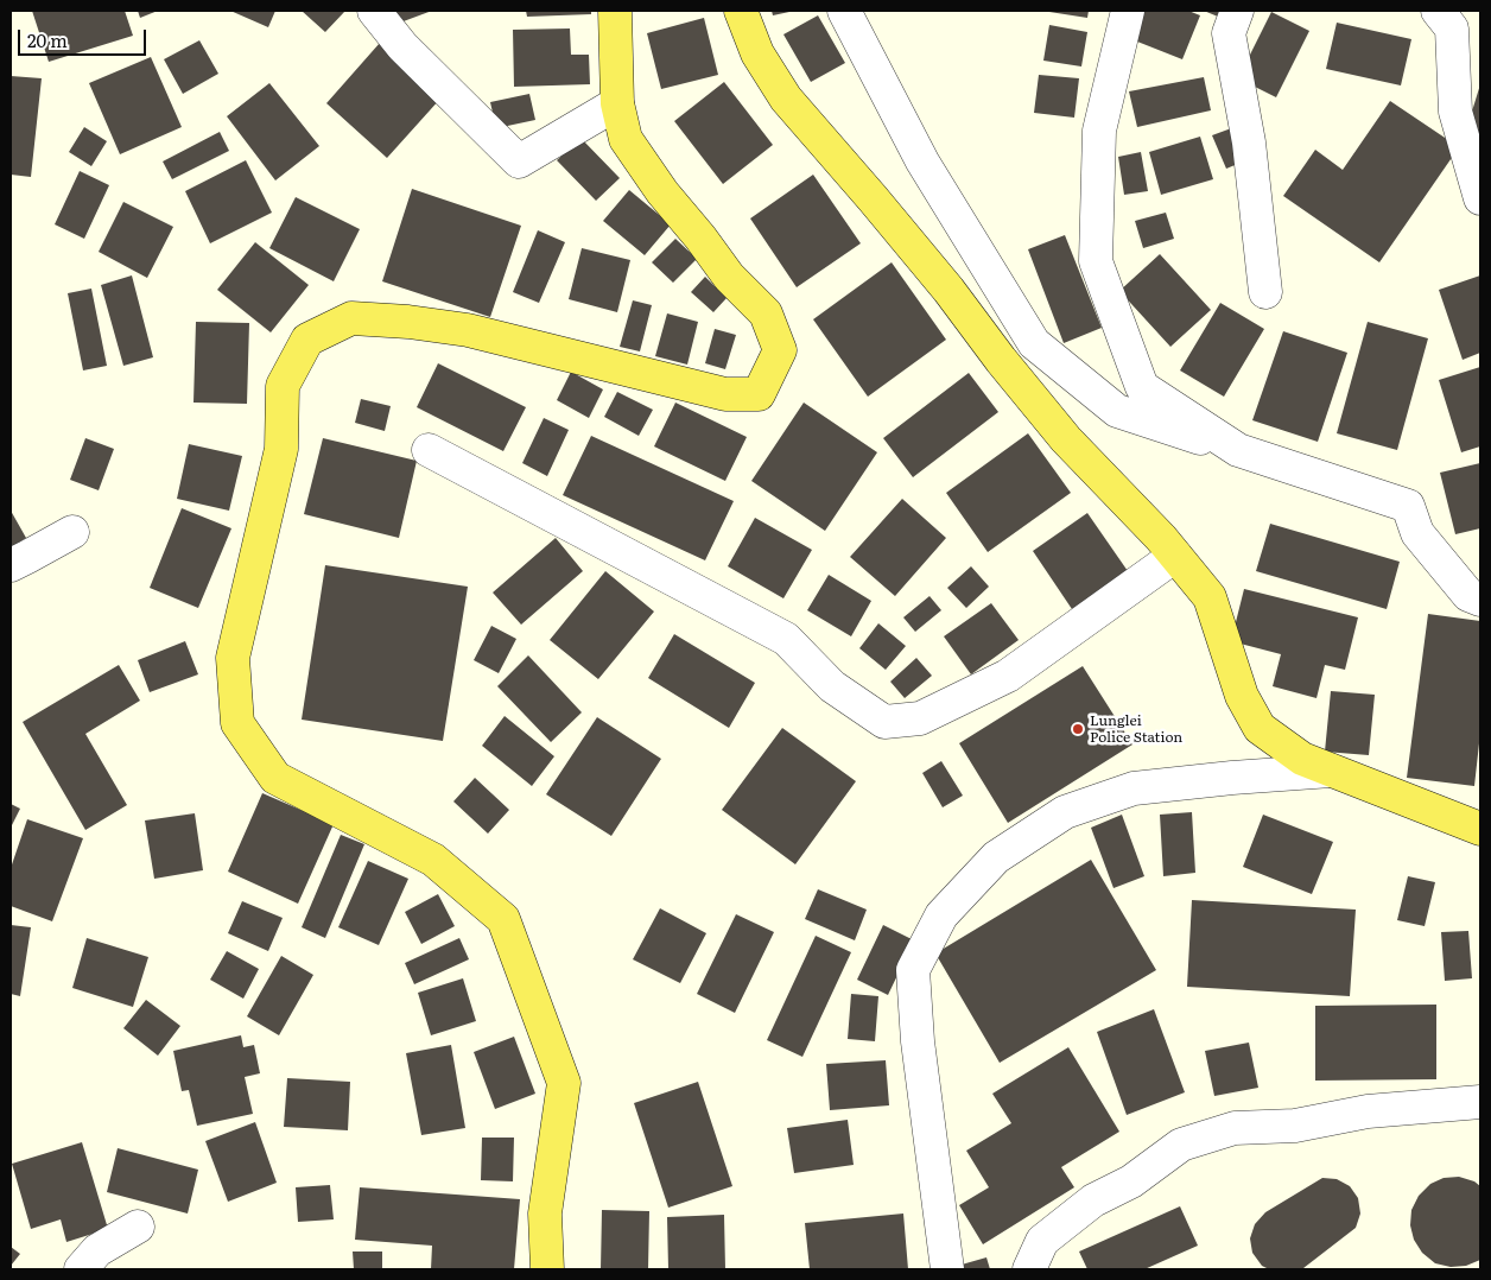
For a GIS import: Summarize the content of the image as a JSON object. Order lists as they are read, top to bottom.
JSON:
{
  "places": ["Lunglei Police Station"],
  "scale_bar": "20 m"
}
